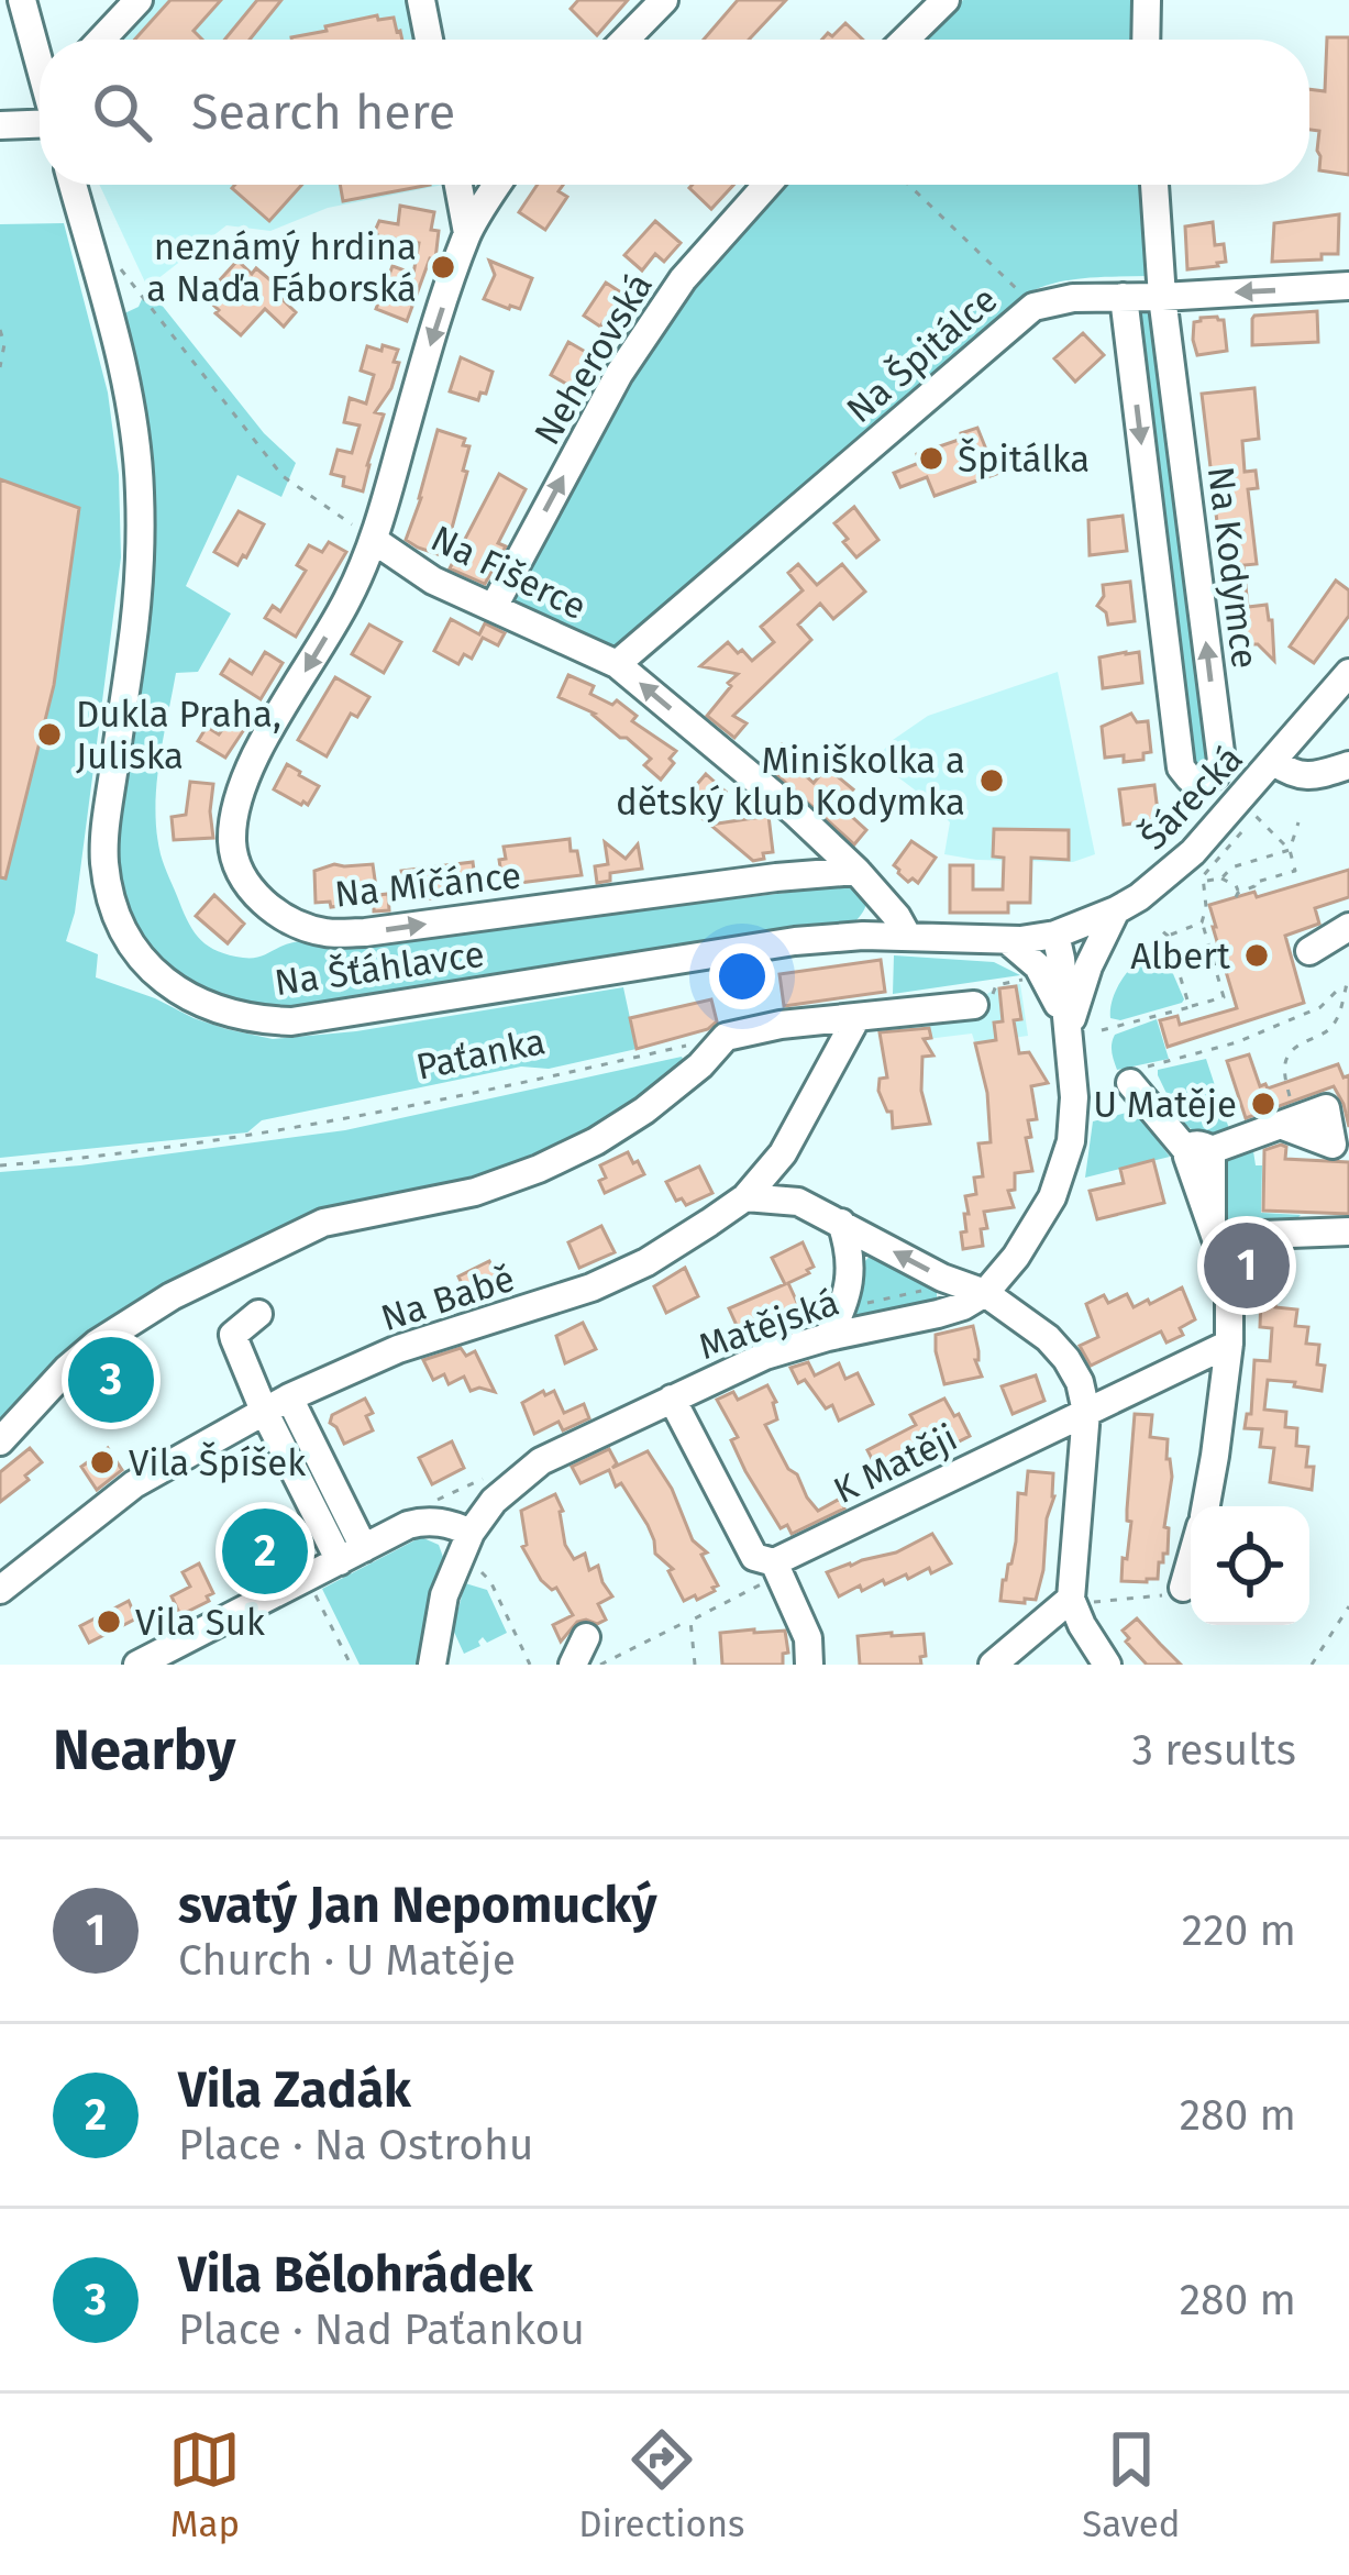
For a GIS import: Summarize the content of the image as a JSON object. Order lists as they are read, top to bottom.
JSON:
{
  "streets": {
    "street": [
      "Na Špitálce",
      "Neherovská",
      "Na Kodymce",
      "Na Fišerce",
      "Šárecká",
      "Na Míčánce",
      "Na Šťáhlavce",
      "Na Babě",
      "Matějská",
      "K Matěji"
    ],
    "path": ["Paťanka"]
  },
  "crossings": [
    ["Na Špitálce", "Na Kodymce"],
    ["Na Špitálce", "Na Fišerce"],
    ["Neherovská", "Na Fišerce"],
    ["Na Fišerce", "Na Míčánce"],
    ["Na Fišerce", "Na Šťáhlavce"],
    ["Šárecká", "Na Šťáhlavce"]
  ],
  "one_way": ["Neherovská"],
  "places": [
    "neznámý hrdina a Naďa Fáborská",
    "Špitálka",
    "Dukla Praha, Juliska",
    "Miniškolka a dětský klub Kodymka",
    "Albert",
    "U Matěje",
    "Vila Špíšek",
    "Vila Suk"
  ],
  "page": {
    "search": "Search here",
    "pins": ["1", "3", "2"],
    "heading": ["Nearby", "3 results"],
    "list": [
      {
        "mark": "1",
        "name": "svatý Jan Nepomucký",
        "note": "Church · U Matěje",
        "value": "220 m"
      },
      {
        "mark": "2",
        "name": "Vila Zadák",
        "note": "Place · Na Ostrohu",
        "value": "280 m"
      },
      {
        "mark": "3",
        "name": "Vila Bělohrádek",
        "note": "Place · Nad Paťankou",
        "value": "280 m"
      }
    ],
    "nav": ["Map", "Directions", "Saved"]
  }
}
